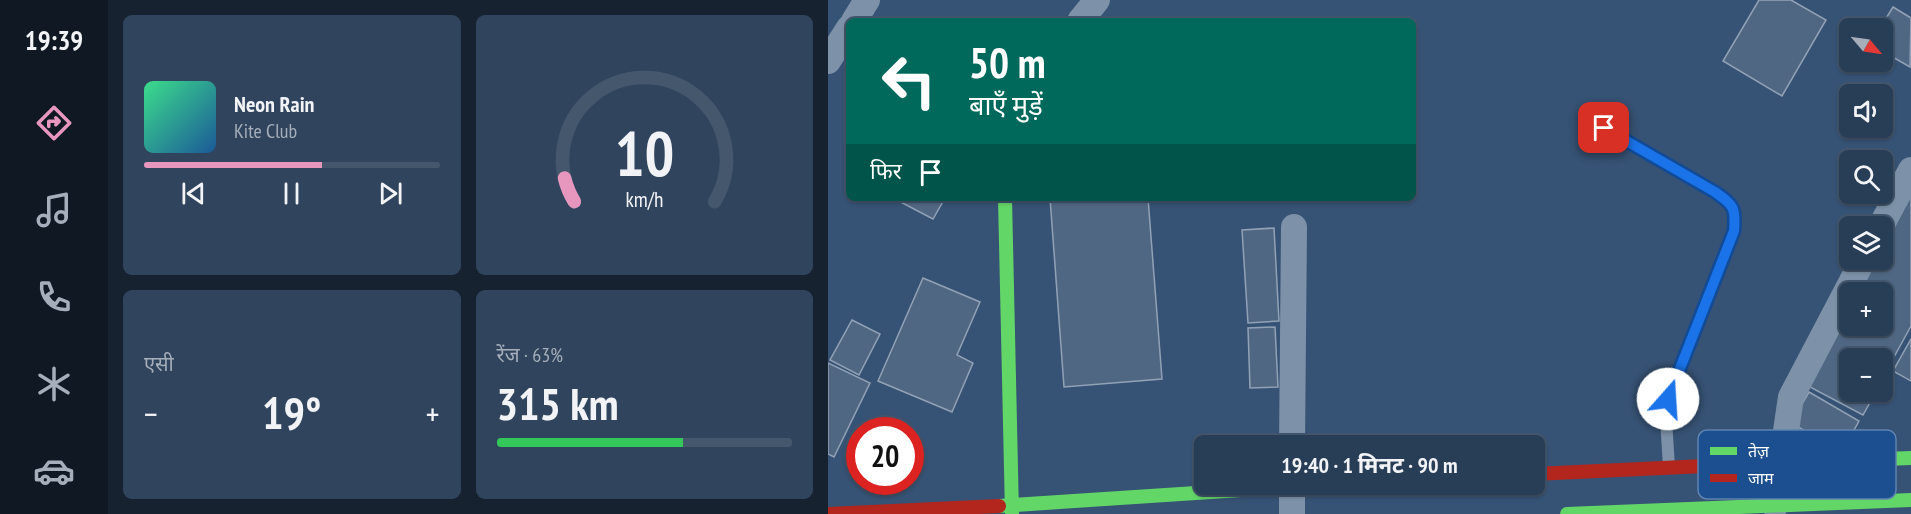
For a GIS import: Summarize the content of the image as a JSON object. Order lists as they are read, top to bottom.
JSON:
{
  "legend": ["तेज़", "जाम"],
  "north": "bottom right",
  "page": {
    "tabs": "19:39",
    "map_buttons": ["+", "−"],
    "turn": ["50 m", "बाएँ मुड़ें"],
    "song": ["Neon Rain", "Kite Club"],
    "then": "फिर",
    "tile": [
      "एसी",
      ["रेंज · 63%", "315 km"]
    ],
    "heat": ["−", "19°", "+"],
    "limit": "20",
    "trip": "19:40 · 1 मिनट · 90 m",
    "gauge": ["10", "km/h"]
  }
}
